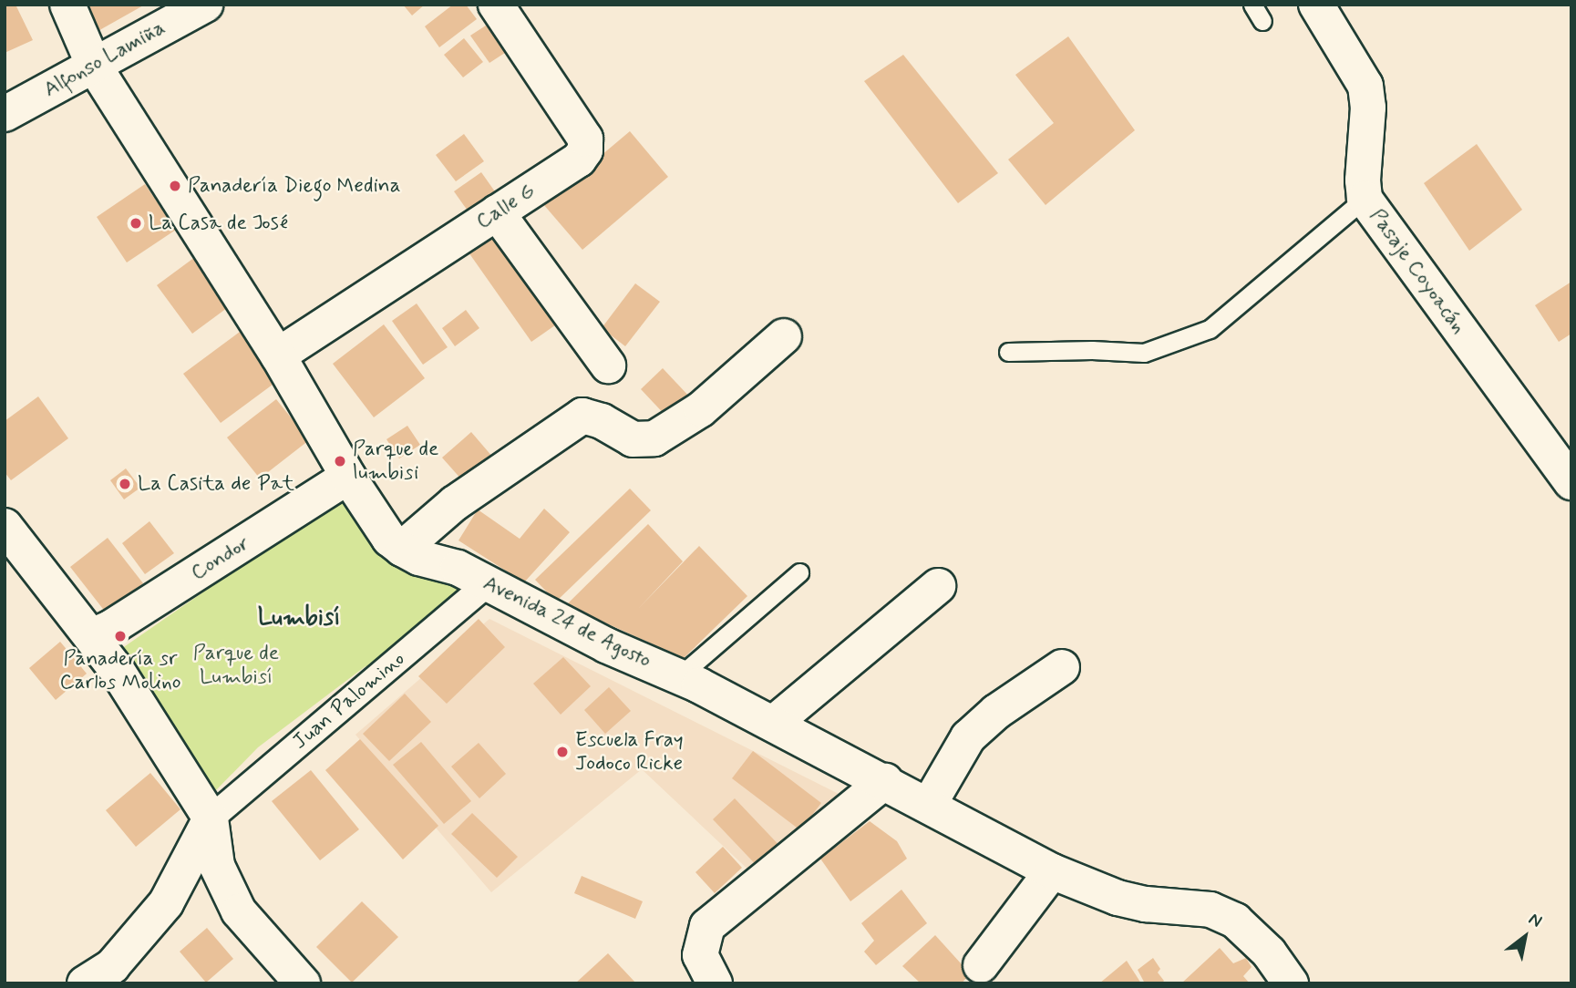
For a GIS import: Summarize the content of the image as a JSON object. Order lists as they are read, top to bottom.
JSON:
{
  "streets": {
    "street": [
      "Alfonso Lamiña",
      "Calle G",
      "Pasaje Coyoacán",
      "Condor",
      "Avenida 24 de Agosto",
      "Juan Palomino"
    ]
  },
  "crossings": [
    ["Alfonso Lamiña", "Avenida 24 de Agosto"],
    ["Calle G", "Avenida 24 de Agosto"],
    ["Condor", "Avenida 24 de Agosto"],
    ["Avenida 24 de Agosto", "Juan Palomino"]
  ],
  "districts": ["Lumbisí"],
  "parks": ["Parque de Lumbisí"],
  "places": [
    "Panadería Diego Medina",
    "La Casa de José",
    "Parque de lumbisi",
    "La Casita de Pat",
    "Panadería sr Carlos Molino",
    "Escuela Fray Jodoco Ricke"
  ],
  "north": "top right"
}
